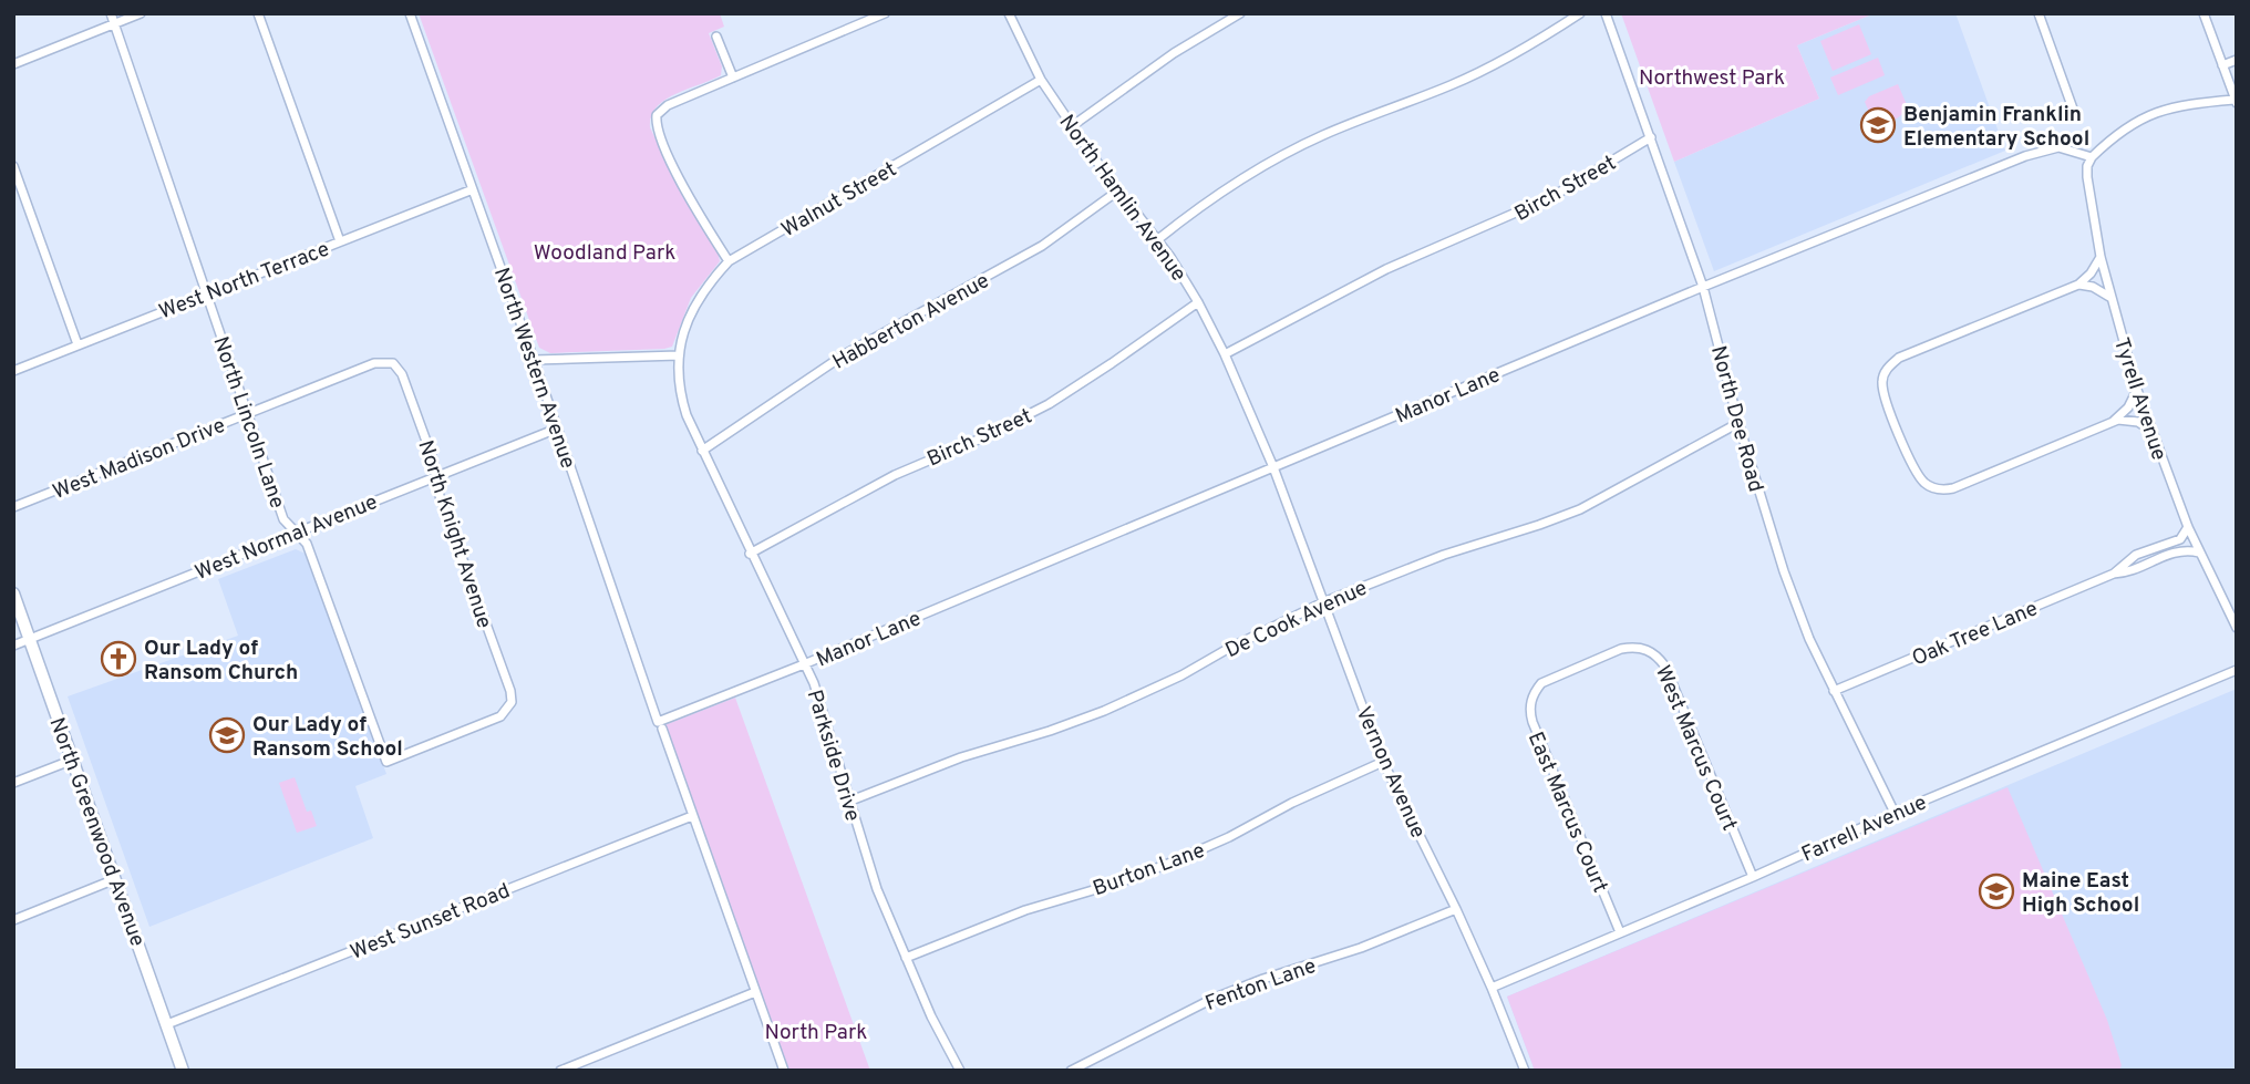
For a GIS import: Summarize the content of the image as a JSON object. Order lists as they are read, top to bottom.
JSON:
{
  "streets": {
    "main road": ["North Greenwood Avenue"],
    "street": [
      "Birch Street",
      "North Hamlin Avenue",
      "Walnut Street",
      "West North Terrace",
      "Habberton Avenue",
      "North Western Avenue",
      "Manor Lane",
      "Tyrell Avenue",
      "North Dee Road",
      "North Lincoln Lane",
      "West Madison Drive",
      "North Knight Avenue",
      "West Normal Avenue",
      "De Cook Avenue",
      "Oak Tree Lane",
      "West Marcus Court",
      "Parkside Drive",
      "Vernon Avenue",
      "East Marcus Court",
      "Farrell Avenue",
      "Burton Lane",
      "West Sunset Road",
      "Fenton Lane"
    ]
  },
  "crossings": [
    ["Birch Street", "North Hamlin Avenue"],
    ["Birch Street", "North Dee Road"],
    ["Birch Street", "Parkside Drive"],
    ["North Hamlin Avenue", "Walnut Street"],
    ["North Hamlin Avenue", "Habberton Avenue"],
    ["North Hamlin Avenue", "Manor Lane"],
    ["North Hamlin Avenue", "Vernon Avenue"],
    ["Walnut Street", "Parkside Drive"],
    ["West North Terrace", "North Western Avenue"],
    ["West North Terrace", "North Lincoln Lane"],
    ["Habberton Avenue", "Parkside Drive"],
    ["North Western Avenue", "Manor Lane"],
    ["North Western Avenue", "West Normal Avenue"],
    ["North Western Avenue", "West Sunset Road"],
    ["Manor Lane", "Tyrell Avenue"],
    ["Manor Lane", "North Dee Road"],
    ["Manor Lane", "Parkside Drive"],
    ["Manor Lane", "Vernon Avenue"],
    ["Tyrell Avenue", "Oak Tree Lane"],
    ["North Dee Road", "De Cook Avenue"],
    ["North Dee Road", "Oak Tree Lane"],
    ["North Dee Road", "Farrell Avenue"],
    ["North Lincoln Lane", "West Madison Drive"],
    ["North Lincoln Lane", "North Knight Avenue"],
    ["North Lincoln Lane", "West Normal Avenue"],
    ["West Madison Drive", "North Knight Avenue"],
    ["North Knight Avenue", "West Normal Avenue"],
    ["West Normal Avenue", "North Greenwood Avenue"],
    ["De Cook Avenue", "Parkside Drive"],
    ["De Cook Avenue", "Vernon Avenue"],
    ["West Marcus Court", "East Marcus Court"],
    ["West Marcus Court", "Farrell Avenue"],
    ["Parkside Drive", "Burton Lane"],
    ["Vernon Avenue", "Farrell Avenue"],
    ["Vernon Avenue", "Burton Lane"],
    ["Vernon Avenue", "Fenton Lane"],
    ["East Marcus Court", "Farrell Avenue"],
    ["North Greenwood Avenue", "West Sunset Road"]
  ],
  "parks": ["Northwest Park", "Woodland Park", "North Park"],
  "places": {
    "school or university": ["Benjamin Franklin Elementary School", "Our Lady of Ransom School", "Maine East High School"],
    "church": ["Our Lady of Ransom Church"]
  }
}
